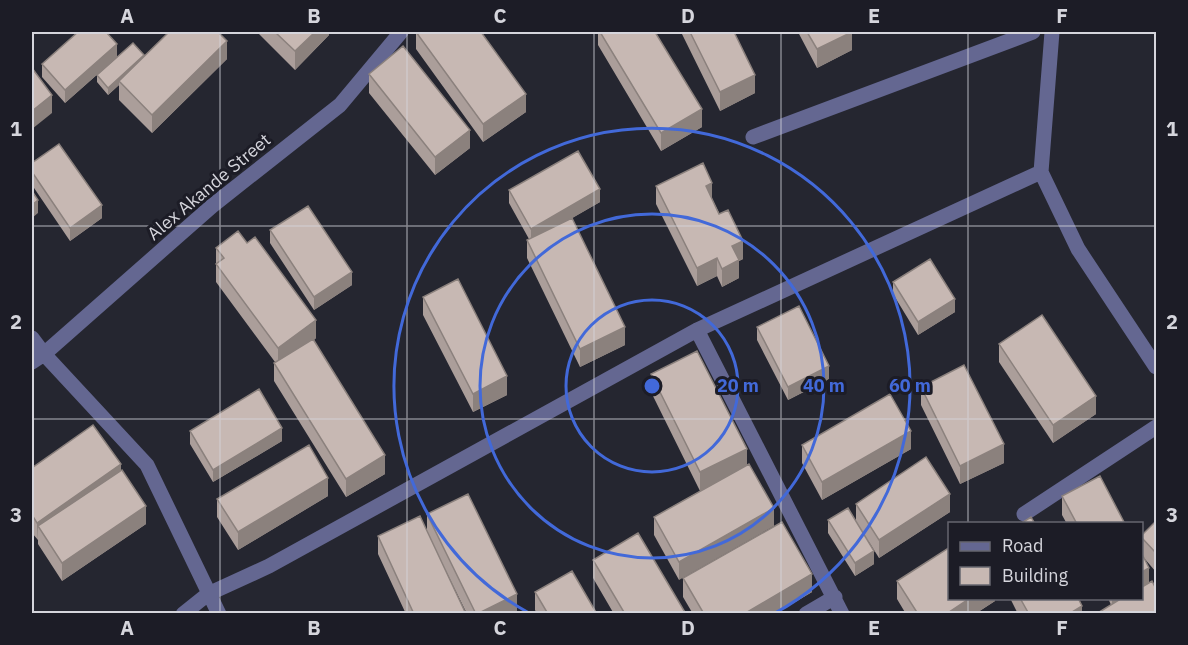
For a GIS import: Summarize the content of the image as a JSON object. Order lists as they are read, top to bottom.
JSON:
{
  "streets": {
    "street": ["Alex Akande Street"]
  },
  "legend": ["Road", "Building"],
  "grid": {
    "columns": [
      "A",
      "B",
      "C",
      "D",
      "E",
      "F"
    ],
    "rows": ["1", "2", "3"]
  },
  "rings": ["20 m", "40 m", "60 m"]
}
